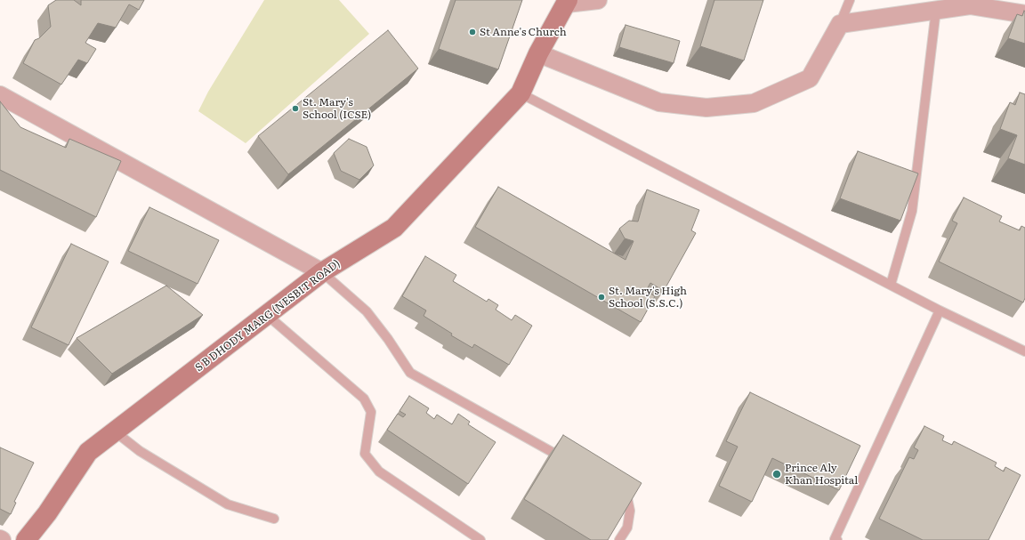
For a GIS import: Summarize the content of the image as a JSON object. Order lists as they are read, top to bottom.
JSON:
{
  "streets": {
    "main road": ["S B DHODY MARG (NESBIT ROAD)"]
  },
  "places": [
    "St Anne's Church",
    "St. Mary's School (ICSE)",
    "St. Mary's High School (S.S.C.)",
    "Prince Aly Khan Hospital"
  ]
}
